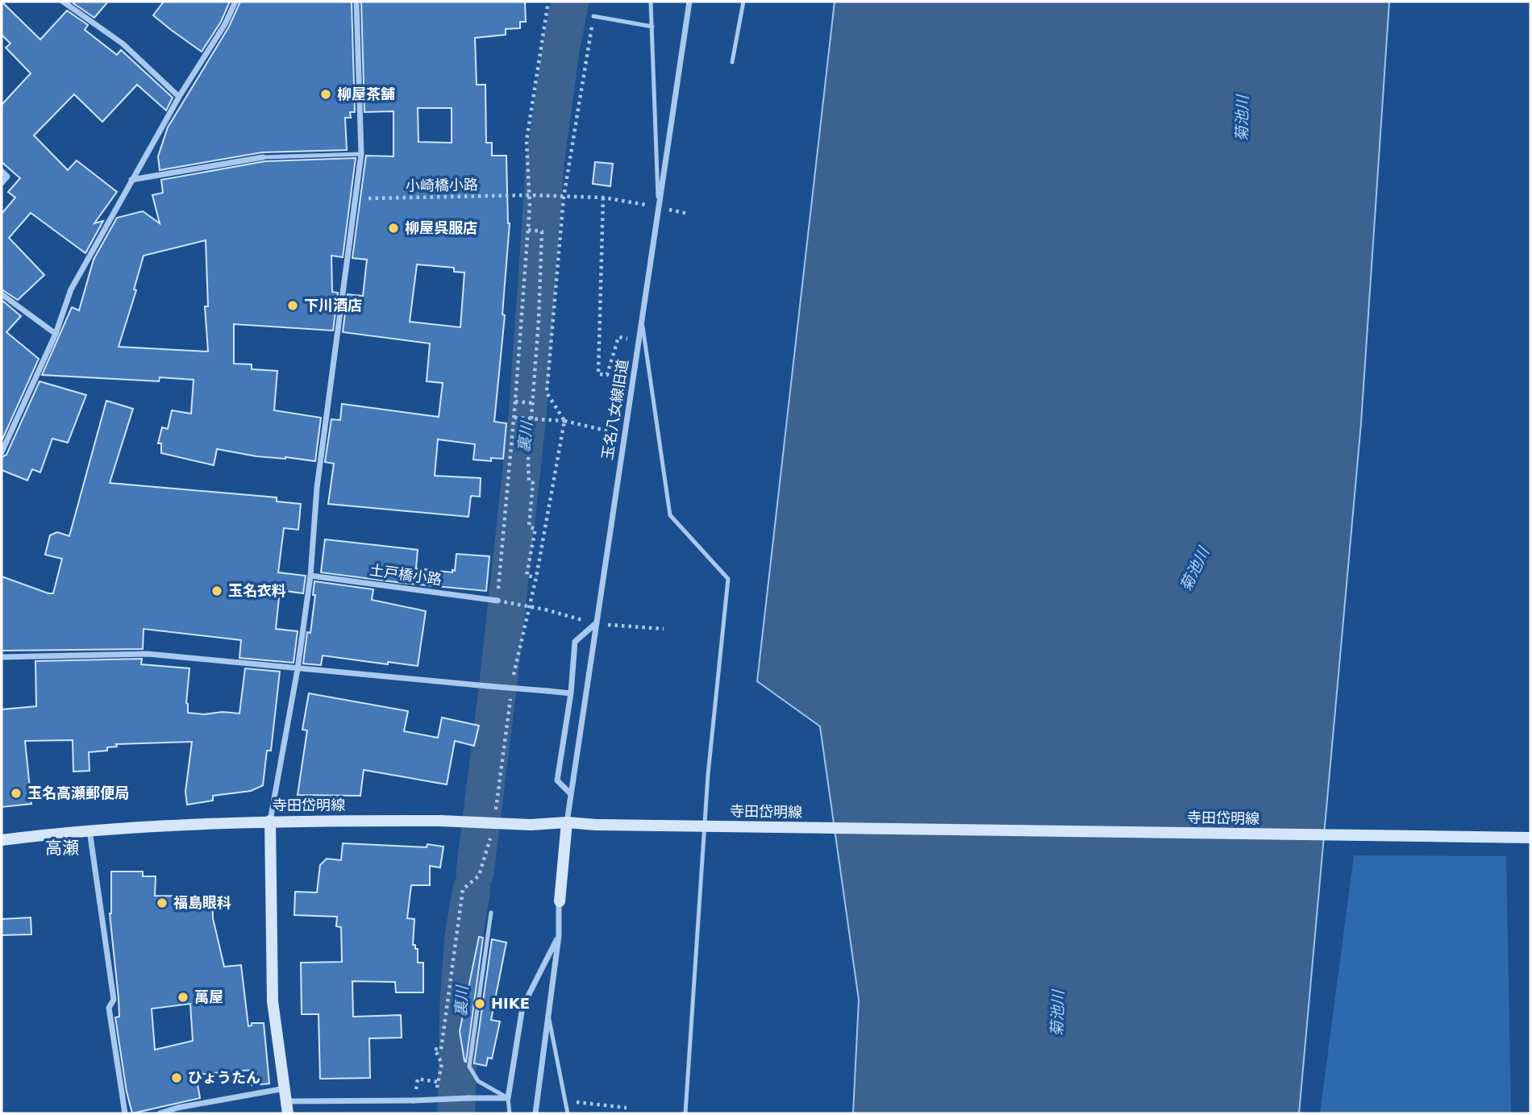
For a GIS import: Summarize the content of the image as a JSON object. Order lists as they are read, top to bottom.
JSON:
{
  "streets": {
    "main road": ["寺田岱明線"],
    "street": ["玉名八女線旧道", "土戸橋小路"],
    "path": ["小崎橋小路"]
  },
  "crossings": [
    ["小崎橋小路", "玉名八女線旧道"],
    ["玉名八女線旧道", "寺田岱明線"]
  ],
  "districts": ["高瀬"],
  "water": ["菊池川", "裏川"],
  "places": [
    "柳屋茶舗",
    "柳屋呉服店",
    "下川酒店",
    "玉名衣料",
    "玉名高瀬郵便局",
    "福島眼科",
    "萬屋",
    "HIKE",
    "ひょうたん"
  ]
}
